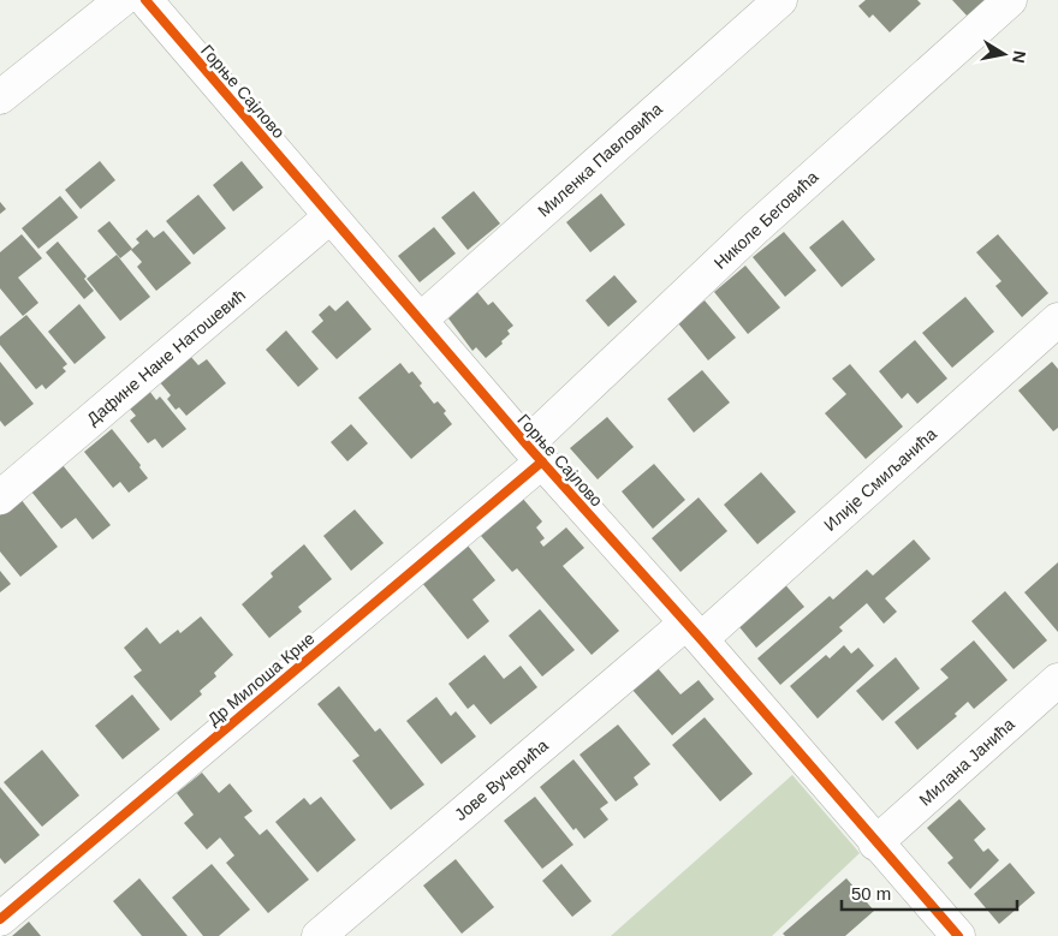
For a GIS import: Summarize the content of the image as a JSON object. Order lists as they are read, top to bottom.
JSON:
{
  "streets": {
    "street": [
      "Горње Сајлово",
      "Миленка Павловића",
      "Николе Беговића",
      "Дафине Нане Натошевић",
      "Илије Смиљанића",
      "Др Милоша Крне",
      "Милана Јанића",
      "Јове Вучерића"
    ]
  },
  "crossings": [
    ["Горње Сајлово", "Миленка Павловића"],
    ["Горње Сајлово", "Николе Беговића"],
    ["Горње Сајлово", "Дафине Нане Натошевић"],
    ["Горње Сајлово", "Илије Смиљанића"],
    ["Горње Сајлово", "Др Милоша Крне"],
    ["Горње Сајлово", "Милана Јанића"],
    ["Горње Сајлово", "Јове Вучерића"],
    ["Николе Беговића", "Др Милоша Крне"],
    ["Илије Смиљанића", "Јове Вучерића"]
  ],
  "scale_bar": "50 m",
  "north": "right"
}
